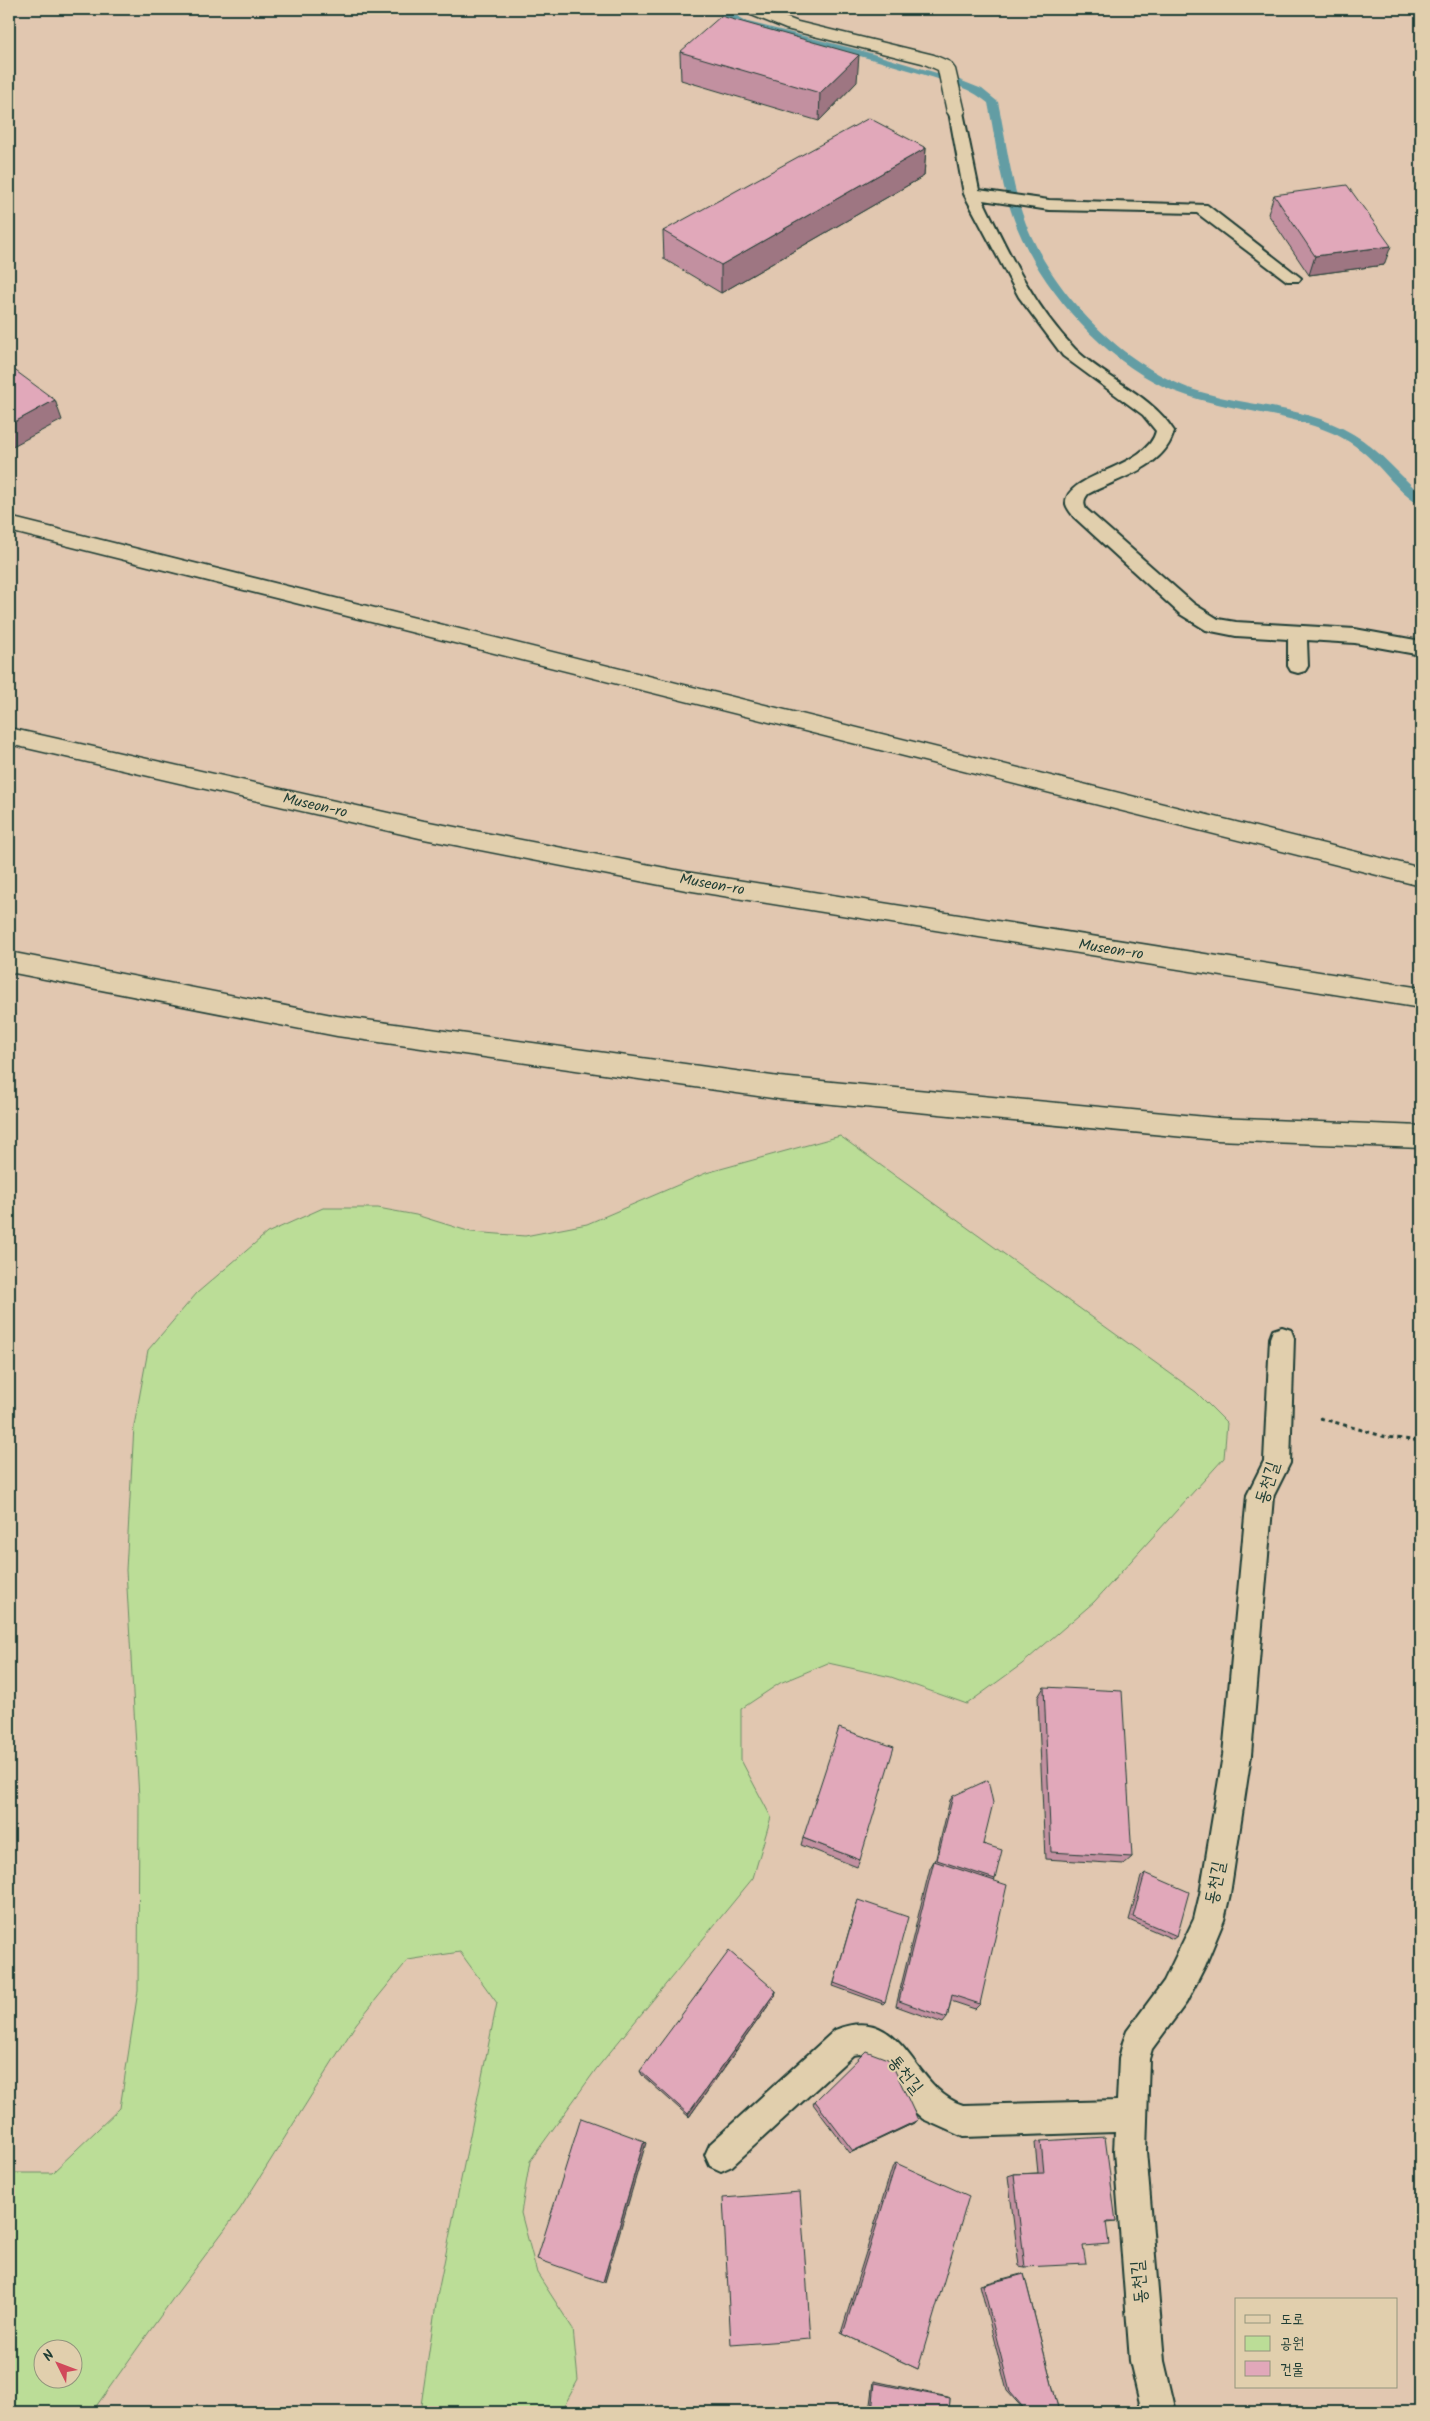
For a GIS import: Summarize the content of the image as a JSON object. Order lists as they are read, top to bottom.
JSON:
{
  "streets": {
    "street": ["Museon-ro"],
    "lane": ["동천길", "통천길"]
  },
  "crossings": [
    ["동천길", "통천길"]
  ],
  "legend": ["도로", "공원", "건물"],
  "north": "top left"
}
